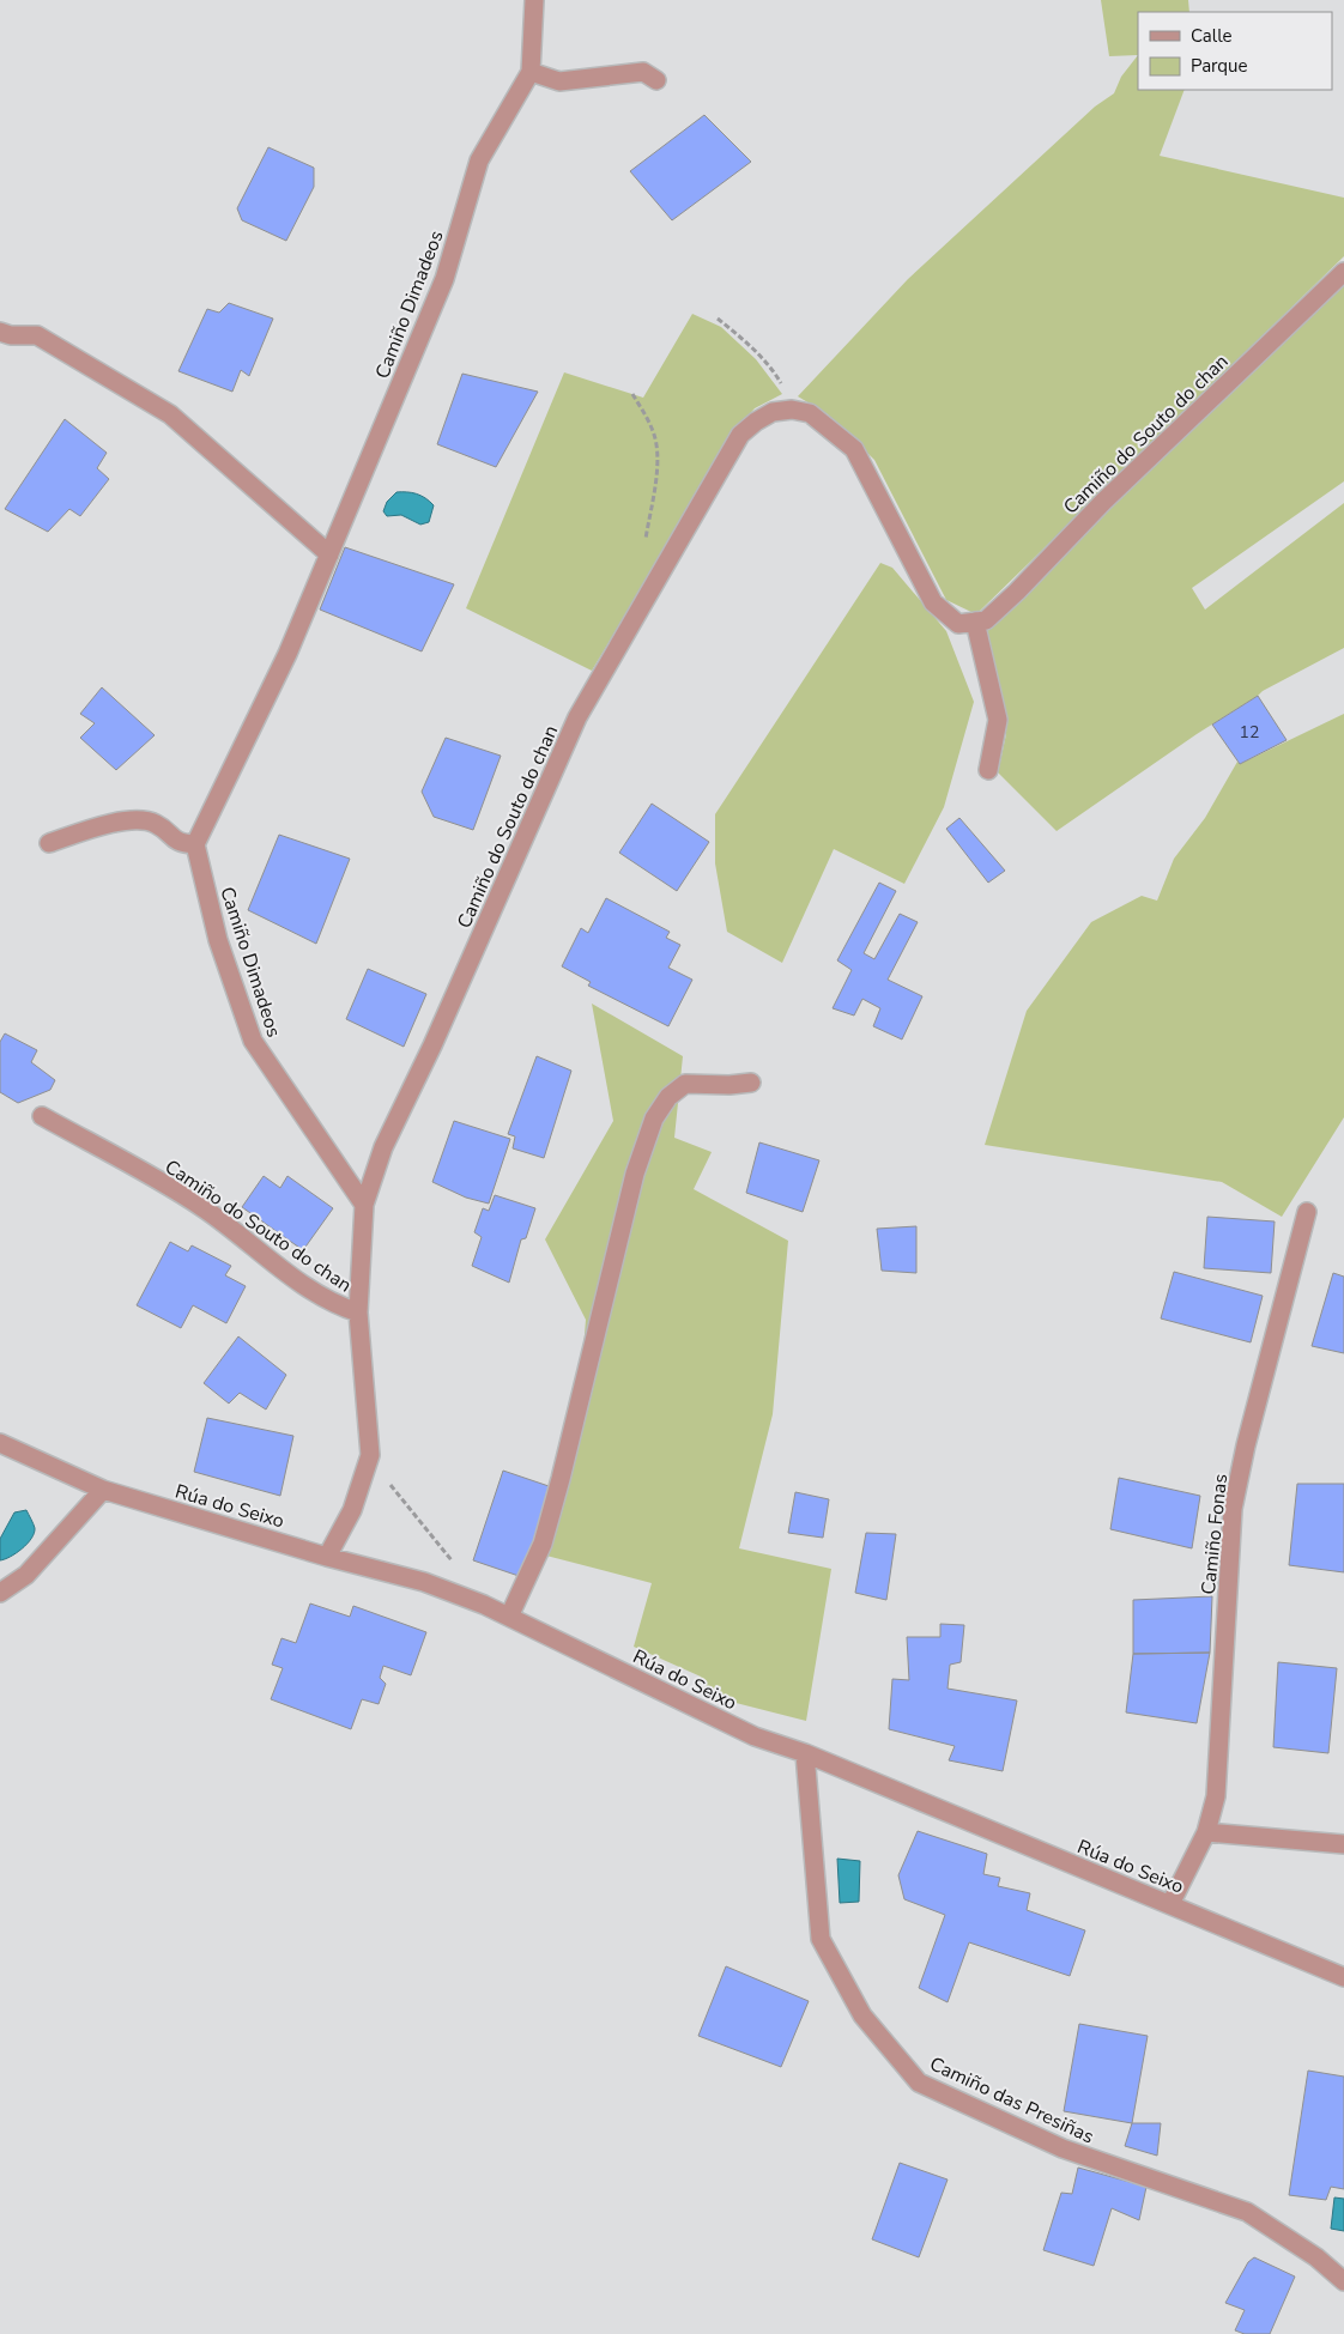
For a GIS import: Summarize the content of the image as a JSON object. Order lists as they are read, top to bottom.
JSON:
{
  "streets": {
    "street": [
      "Camiño Dimadeos",
      "Camiño do Souto do chan",
      "Rúa do Seixo",
      "Camiño Fonas",
      "Camiño das Presiñas"
    ]
  },
  "crossings": [
    ["Camiño Dimadeos", "Camiño do Souto do chan"],
    ["Camiño do Souto do chan", "Rúa do Seixo"],
    ["Rúa do Seixo", "Camiño Fonas"],
    ["Rúa do Seixo", "Camiño das Presiñas"]
  ],
  "house_numbers": ["12"],
  "legend": ["Calle", "Parque"]
}
